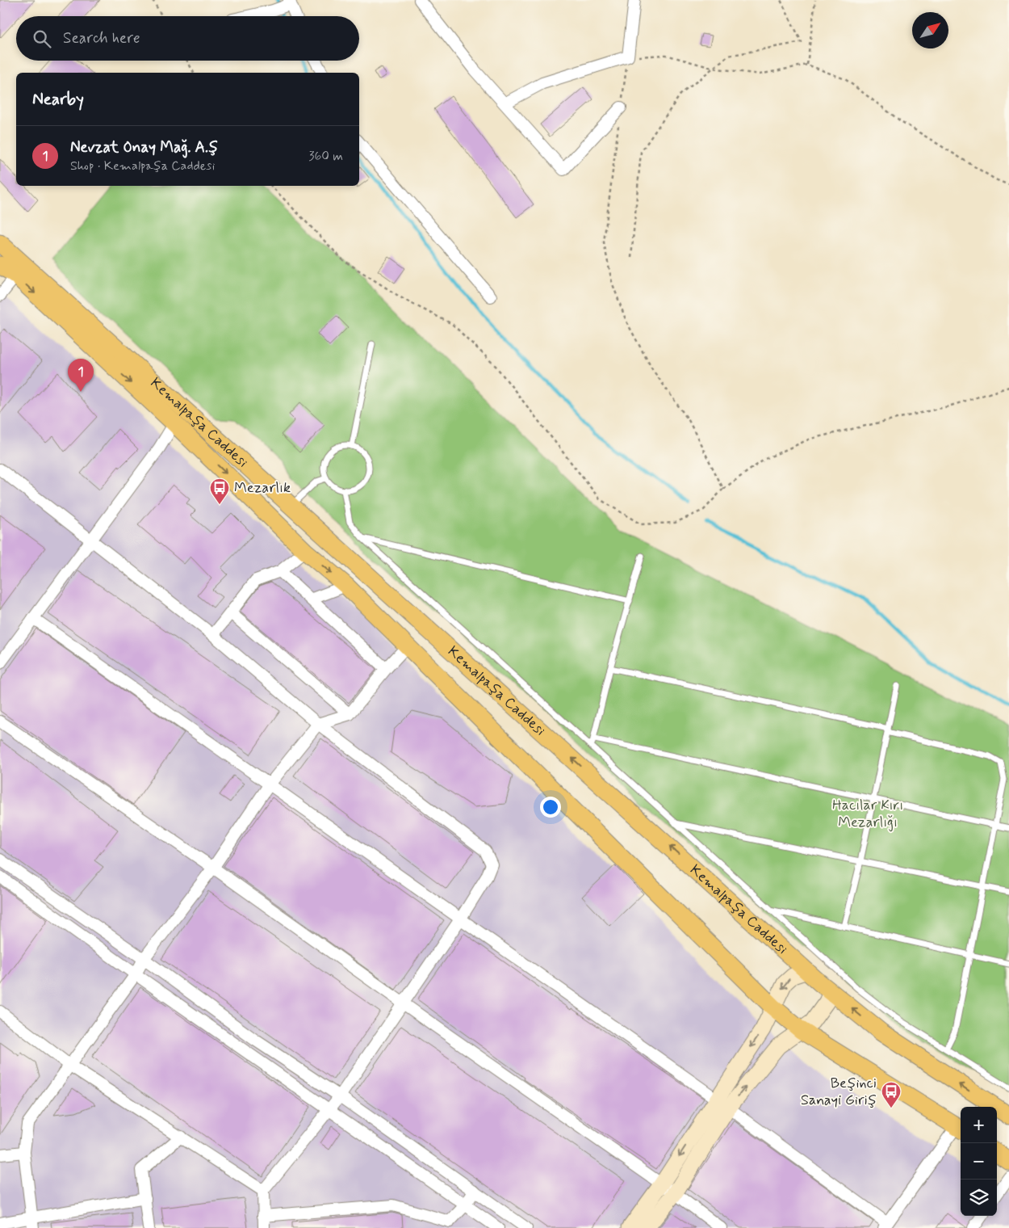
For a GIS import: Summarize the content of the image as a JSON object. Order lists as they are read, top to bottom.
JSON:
{
  "streets": {
    "main road": ["Kemalpaşa Caddesi"]
  },
  "parks": ["Hacılar Kırı Mezarlığı"],
  "places": {
    "bus stop": ["Mezarlık", "Beşinci Sanayi Giriş"]
  },
  "north": "top right",
  "page": {
    "search": "Search here",
    "heading": "Nearby",
    "list": [
      {
        "mark": "1",
        "name": "Nevzat Onay Mağ. A.ş",
        "note": "Shop · Kemalpaşa Caddesi",
        "value": "360 m"
      }
    ],
    "pins": "1",
    "map_buttons": ["+", "−"]
  }
}
